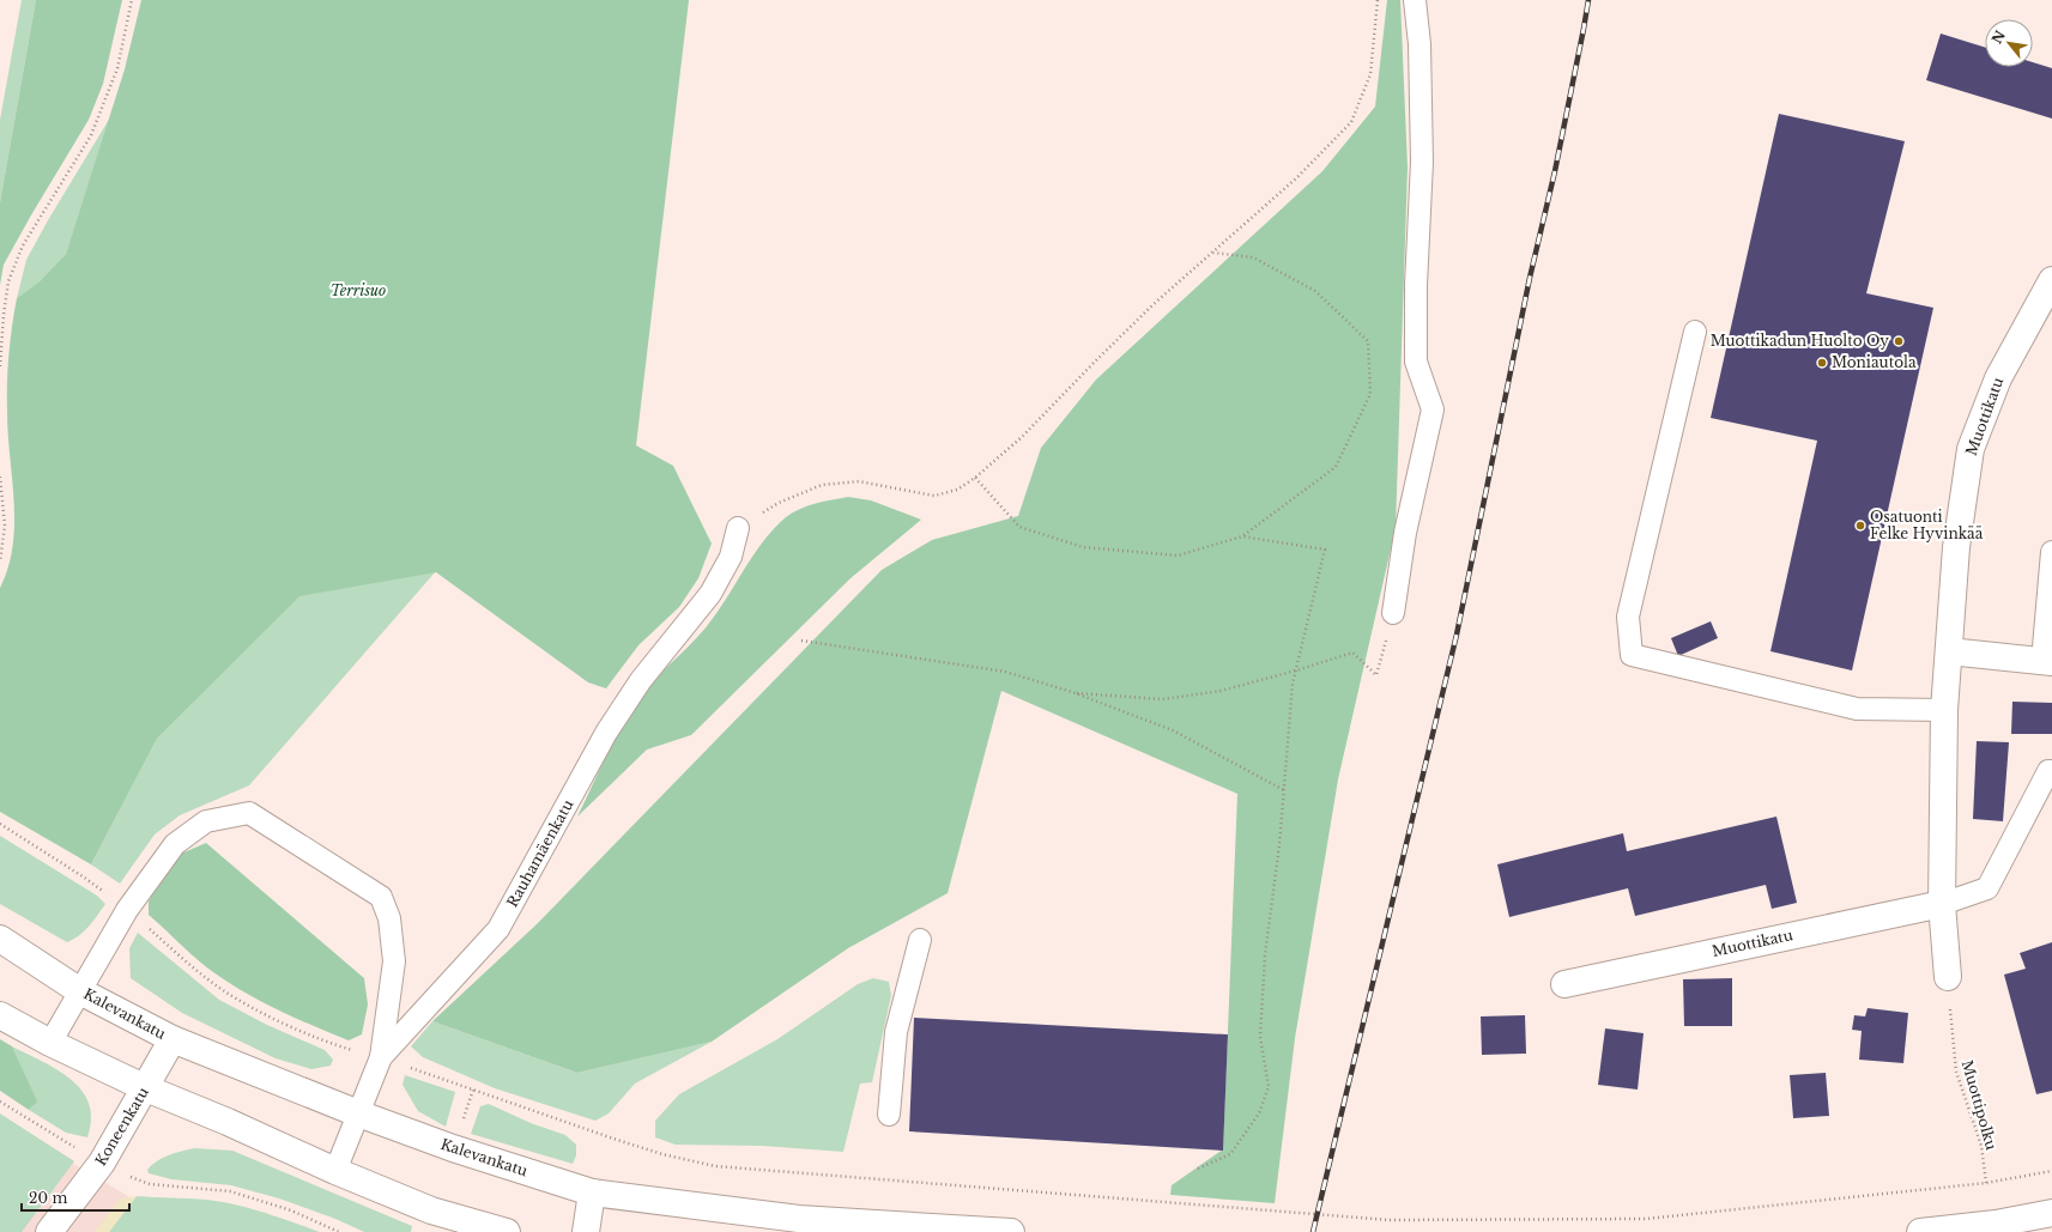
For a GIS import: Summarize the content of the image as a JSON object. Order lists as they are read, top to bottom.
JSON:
{
  "streets": {
    "main road": ["Muottikatu", "Kalevankatu", "Koneenkatu"],
    "lane": ["Rauhamäenkatu"],
    "path": ["Muottipolku"]
  },
  "crossings": [
    ["Muottikatu", "Muottipolku"],
    ["Rauhamäenkatu", "Kalevankatu"],
    ["Kalevankatu", "Koneenkatu"]
  ],
  "parks": ["Terrisuo"],
  "places": ["Muottikadun Huolto Oy", "Moniautola", "Osatuonti Felke Hyvinkää"],
  "scale_bar": "20 m",
  "north": "top left"
}
